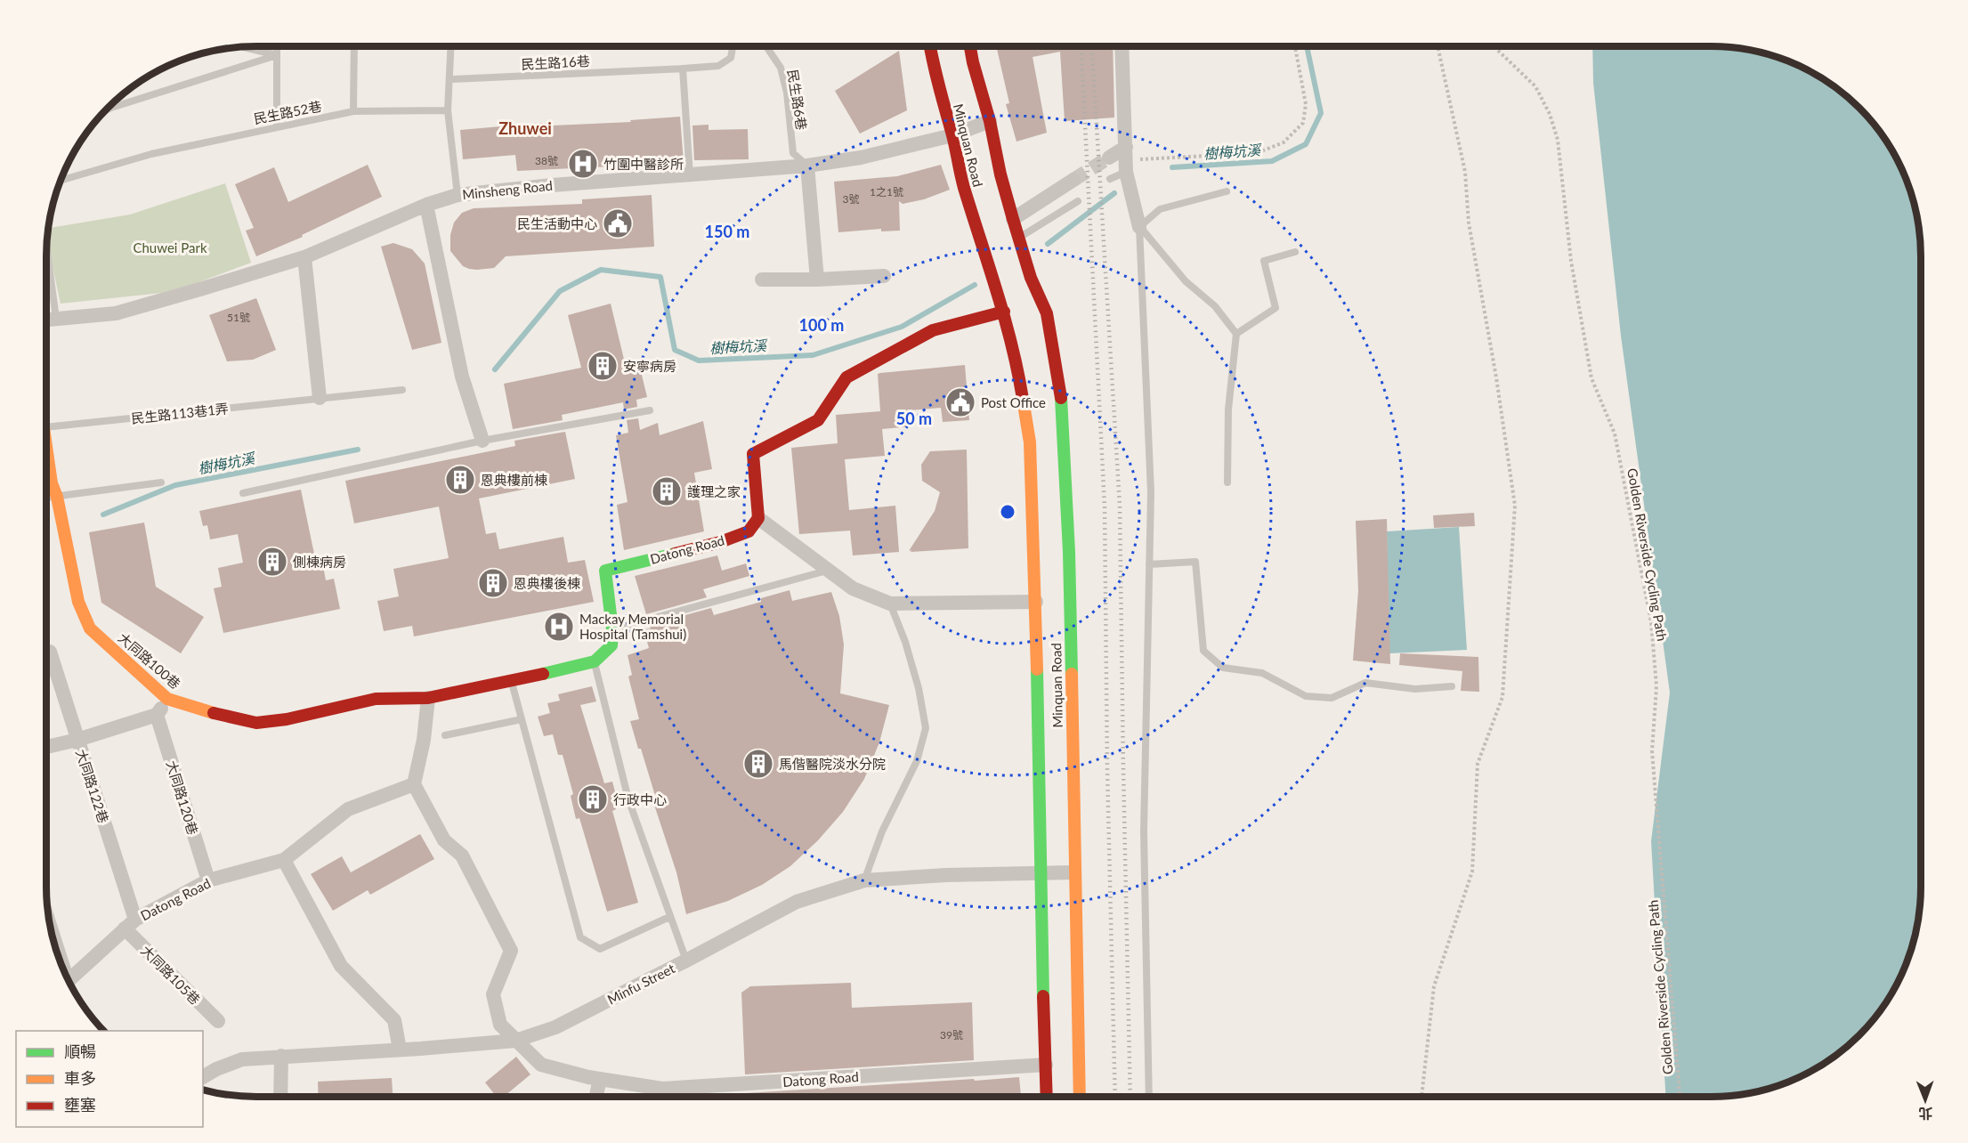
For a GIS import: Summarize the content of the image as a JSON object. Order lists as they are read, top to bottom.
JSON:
{
  "streets": {
    "main road": ["Minquan Road", "Datong Road", "大同路100巷"],
    "street": [
      "Minsheng Road",
      "大同路122巷",
      "大同路120巷",
      "大同路105巷",
      "Minfu Street"
    ],
    "lane": [
      "民生路16巷",
      "民生路6巷",
      "民生路52巷",
      "民生路113巷1弄"
    ],
    "path": ["Golden Riverside Cycling Path"]
  },
  "crossings": [
    ["民生路6巷", "Minsheng Road"],
    ["Minquan Road", "Minsheng Road"],
    ["Minquan Road", "Datong Road"],
    ["Minquan Road", "Minfu Street"],
    ["Datong Road", "大同路122巷"],
    ["Datong Road", "大同路120巷"],
    ["Datong Road", "大同路105巷"],
    ["Datong Road", "Minfu Street"],
    ["大同路122巷", "大同路105巷"]
  ],
  "districts": ["Zhuwei"],
  "water": ["樹梅坑溪"],
  "parks": ["Chuwei Park"],
  "places": {
    "hospital": ["竹圍中醫診所", "Mackay Memorial Hospital (Tamshui)"],
    "public building": ["民生活動中心", "Post Office"],
    "building": [
      "安寧病房",
      "恩典樓前棟",
      "護理之家",
      "側棟病房",
      "恩典樓後棟",
      "馬偕醫院淡水分院",
      "行政中心"
    ]
  },
  "house_numbers": [
    "38號",
    "1之1號",
    "3號",
    "51號",
    "39號"
  ],
  "legend": ["順暢", "車多", "壅塞"],
  "north": "bottom",
  "rings": ["150 m", "100 m", "50 m"]
}
